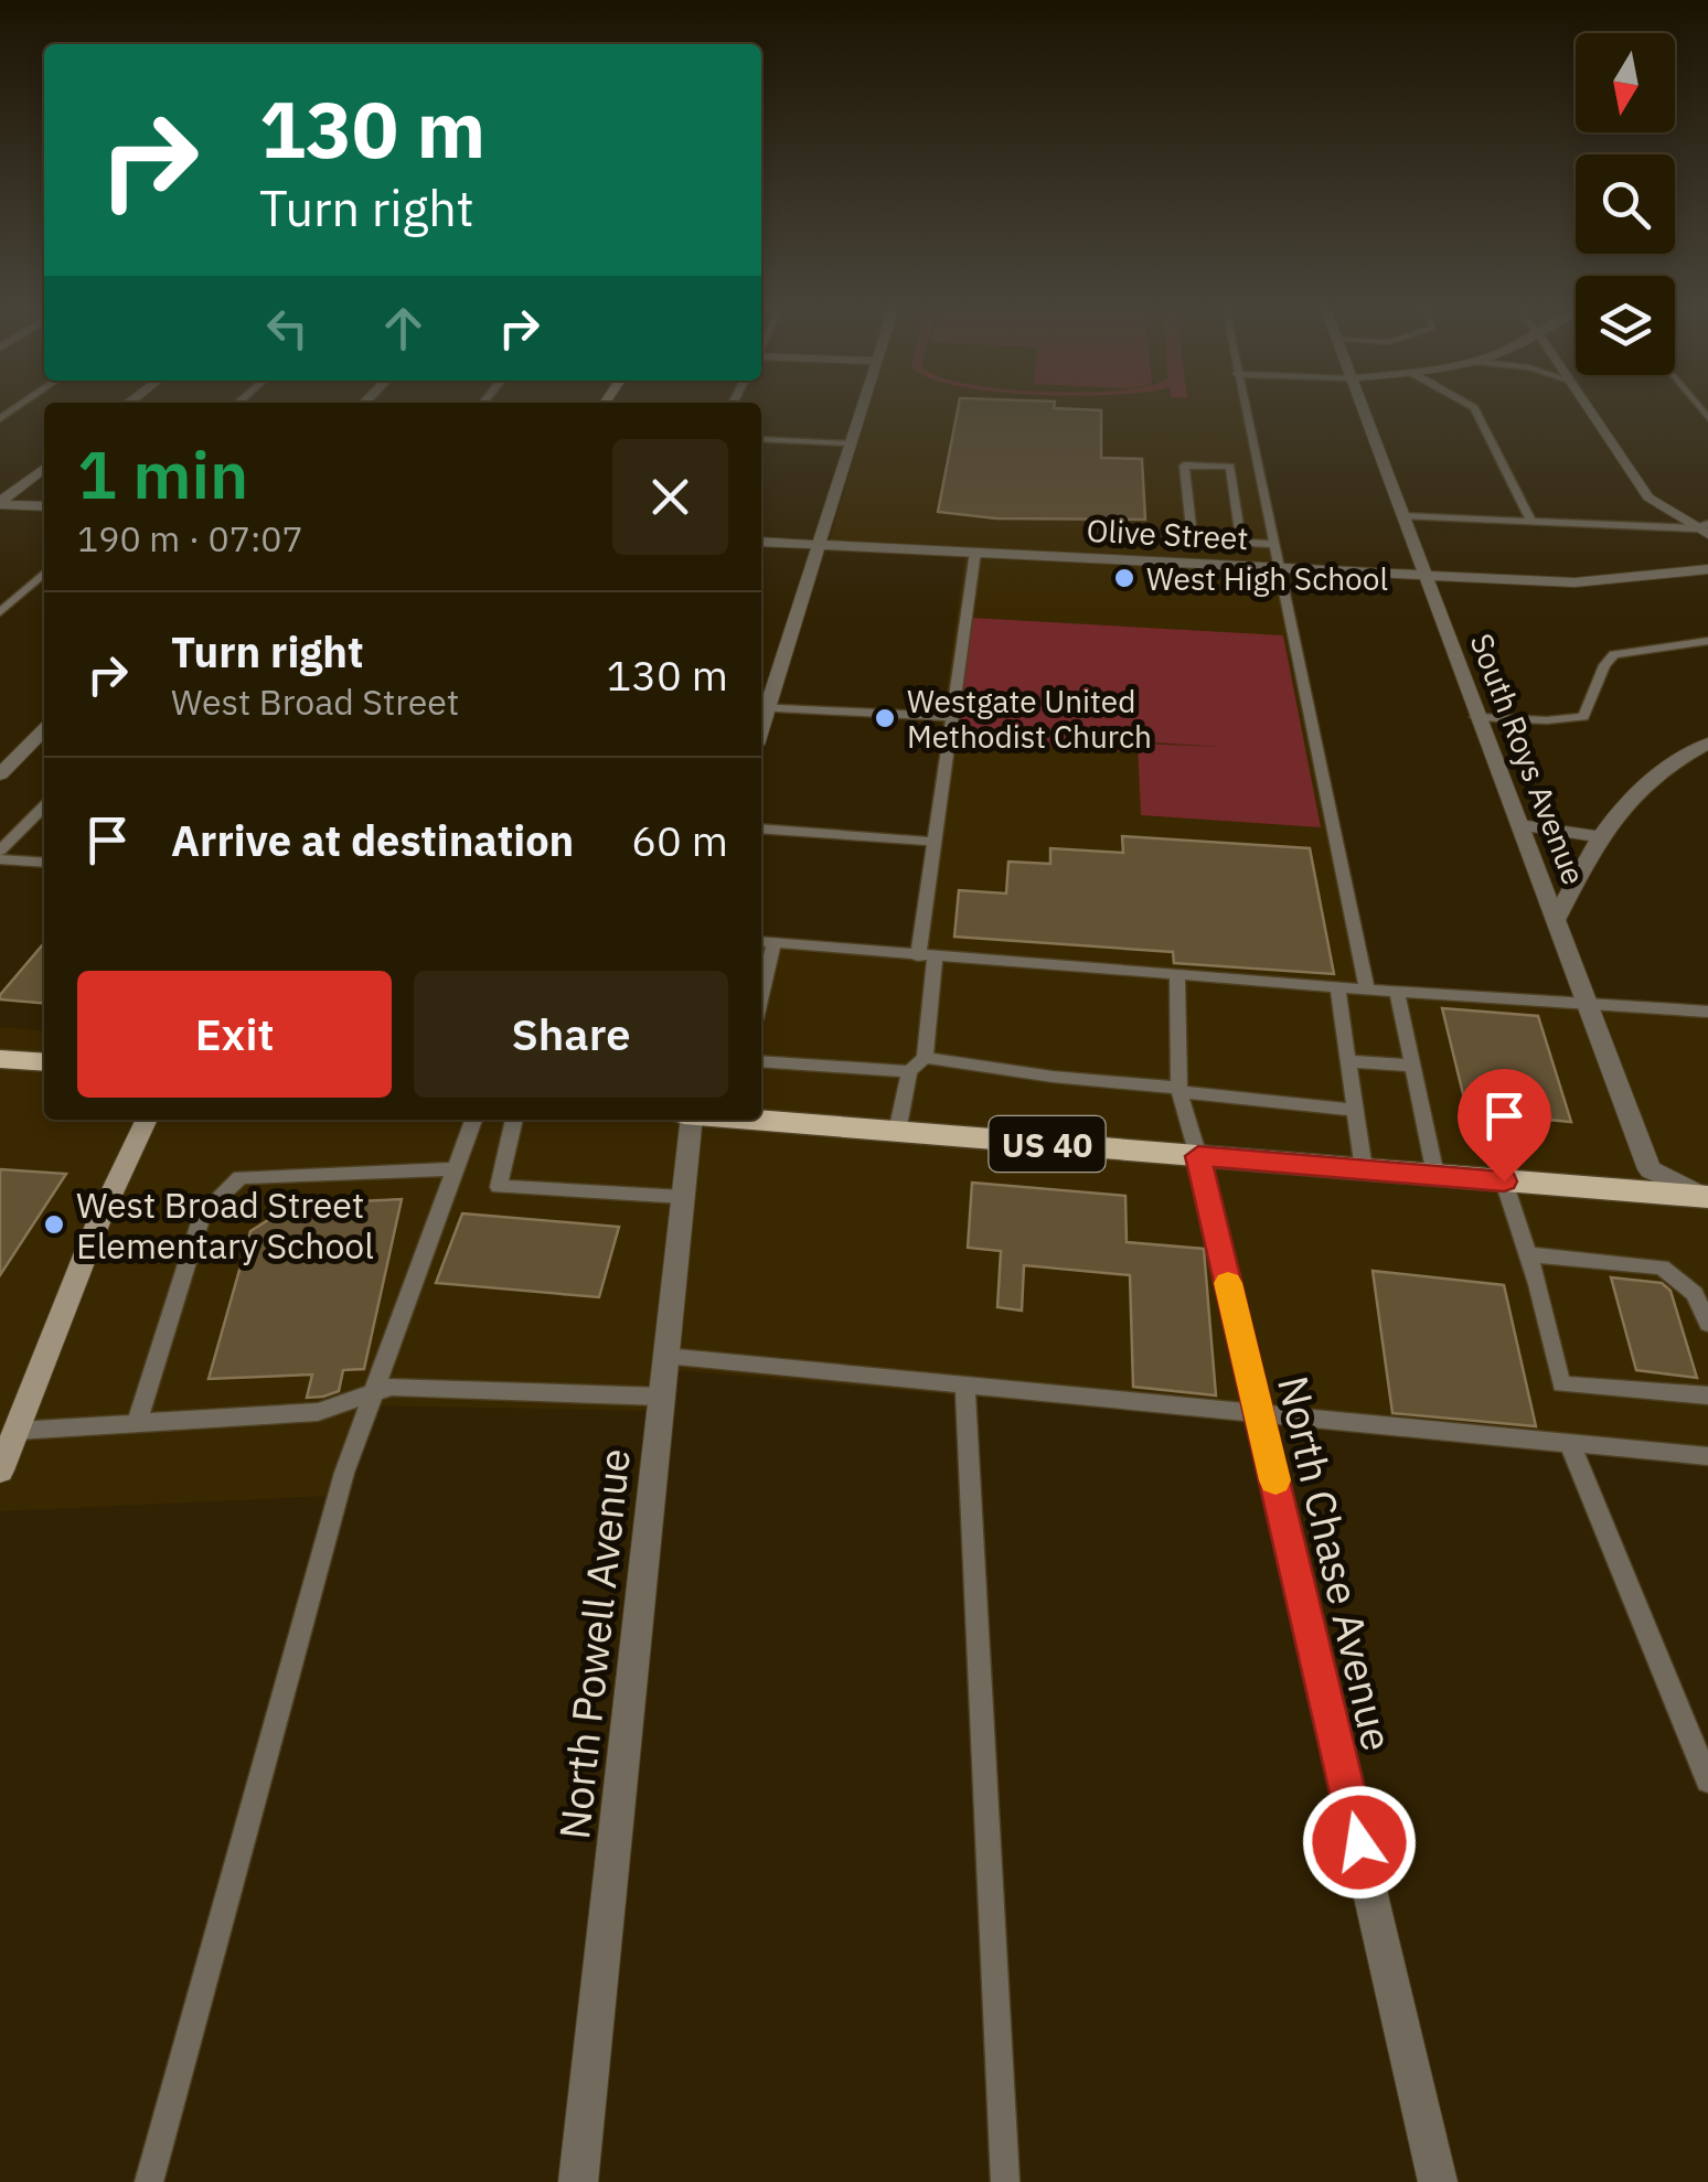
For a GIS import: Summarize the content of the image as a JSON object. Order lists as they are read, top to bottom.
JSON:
{
  "streets": {
    "main road": ["US 40"],
    "street": [
      "Olive Street",
      "South Roys Avenue",
      "North Chase Avenue",
      "North Powell Avenue"
    ]
  },
  "crossings": [
    ["Olive Street", "South Roys Avenue"],
    ["South Roys Avenue", "US 40"],
    ["US 40", "North Chase Avenue"]
  ],
  "places": ["West High School", "Westgate United Methodist Church", "West Broad Street Elementary School"],
  "north": "bottom",
  "page": {
    "turn": ["130 m", "Turn right"],
    "heading": ["1 min", "190 m · 07:07"],
    "list": [
      {
        "name": "Turn right",
        "note": "West Broad Street",
        "value": "130 m"
      },
      {
        "name": "Arrive at destination",
        "value": "60 m"
      }
    ],
    "buttons": ["Exit", "Share"]
  }
}
